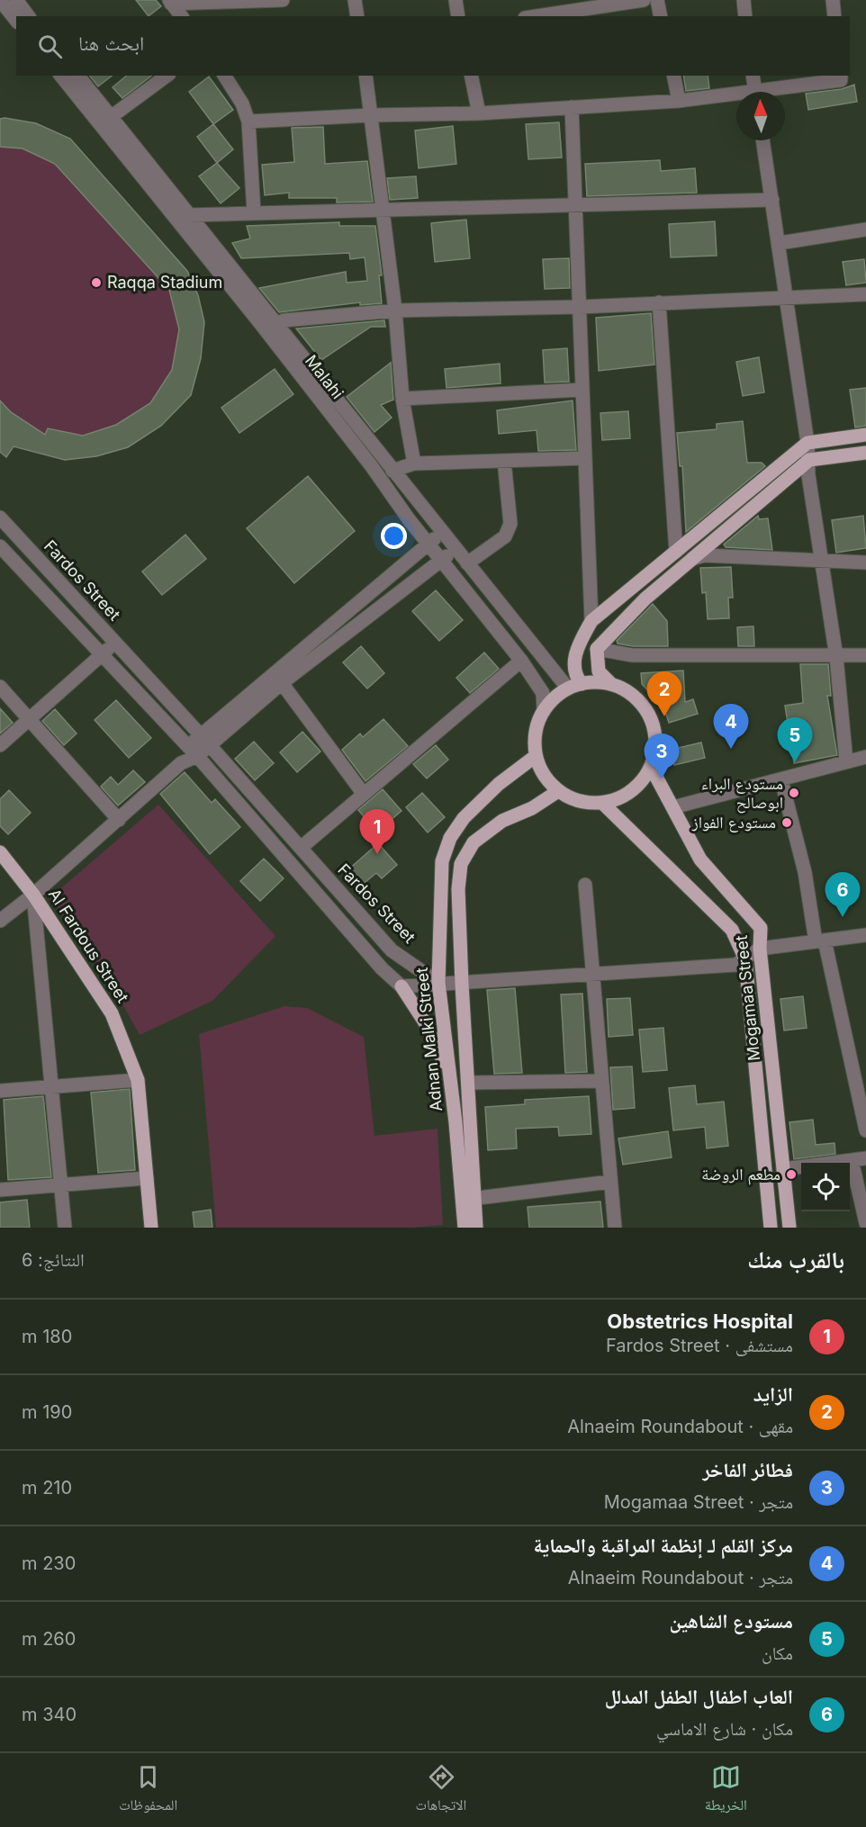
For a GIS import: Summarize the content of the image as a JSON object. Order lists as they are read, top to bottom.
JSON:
{
  "streets": {
    "main road": ["Al Fardous Street", "Mogamaa Street", "Adnan Malki Street"],
    "street": ["Malahi", "Fardos Street"]
  },
  "crossings": [
    ["Malahi", "Mogamaa Street"],
    ["Malahi", "Adnan Malki Street"],
    ["Fardos Street", "Adnan Malki Street"],
    ["Mogamaa Street", "Adnan Malki Street"]
  ],
  "places": [
    "Raqqa Stadium",
    "مستودع البراء ابوصالح",
    "مستودع الفواز",
    "مطعم الروضة"
  ],
  "north": "top",
  "page": {
    "search": "ابحث هنا",
    "pins": [
      "2",
      "4",
      "5",
      "3",
      "1",
      "6"
    ],
    "heading": ["بالقرب منك", "النتائج: 6"],
    "list": [
      {
        "mark": "1",
        "name": "Obstetrics Hospital",
        "note": "مستشفى · Fardos Street",
        "value": "180 m"
      },
      {
        "mark": "2",
        "name": "الزايد",
        "note": "مقهى · Alnaeim Roundabout",
        "value": "190 m"
      },
      {
        "mark": "3",
        "name": "فطائر الفاخر",
        "note": "متجر · Mogamaa Street",
        "value": "210 m"
      },
      {
        "mark": "4",
        "name": "مركز القلم لـ إنظمة المراقبة والحماية",
        "note": "متجر · Alnaeim Roundabout",
        "value": "230 m"
      },
      {
        "mark": "5",
        "name": "مستودع الشاهين",
        "note": "مكان",
        "value": "260 m"
      },
      {
        "mark": "6",
        "name": "العاب اطفال الطفل المدلل",
        "note": "مكان · شارع الاماسي",
        "value": "340 m"
      }
    ],
    "nav": ["الخريطة", "الاتجاهات", "المحفوظات"]
  }
}
